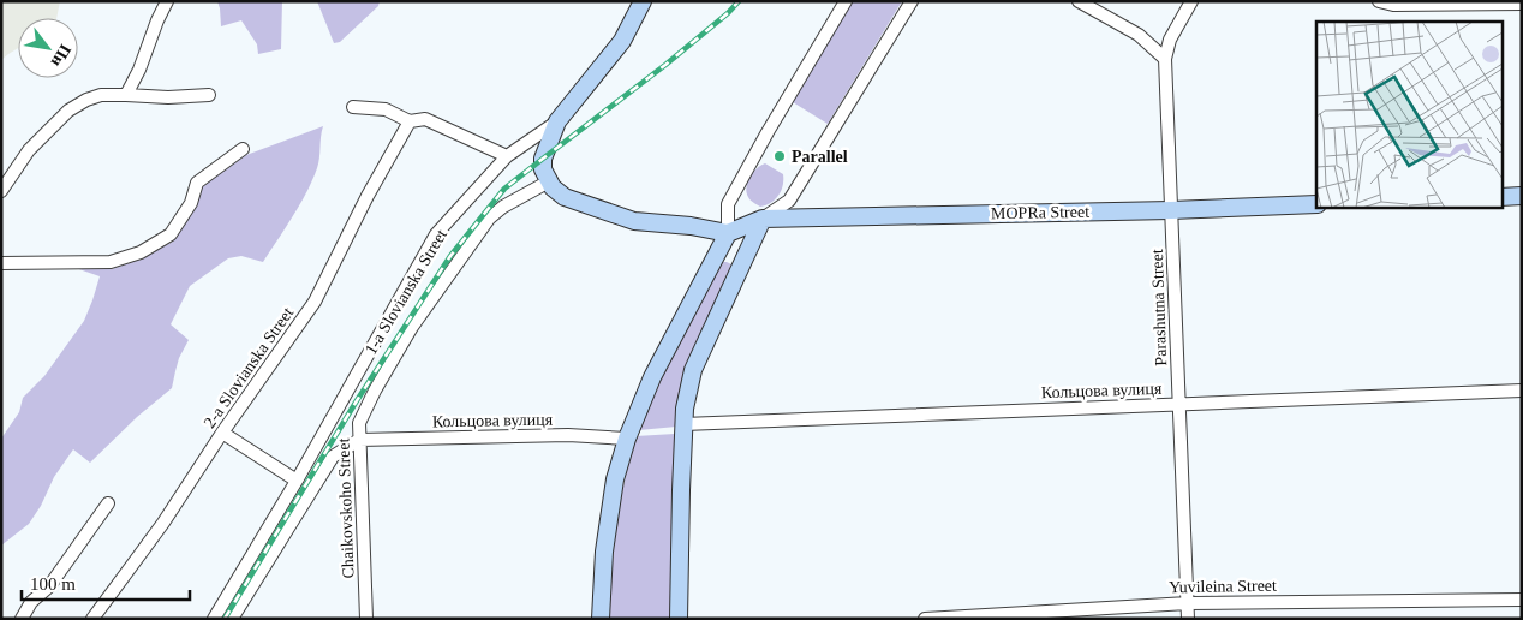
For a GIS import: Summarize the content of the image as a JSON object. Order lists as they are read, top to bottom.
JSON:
{
  "streets": {
    "street": [
      "MOPRa Street",
      "1-a Slovianska Street",
      "Parashutna Street",
      "2-a Slovianska Street",
      "Кольцова вулиця",
      "Chaikovskoho Street",
      "Yuvileina Street"
    ]
  },
  "crossings": [
    ["MOPRa Street", "Parashutna Street"],
    ["Parashutna Street", "Кольцова вулиця"],
    ["Parashutna Street", "Yuvileina Street"],
    ["Кольцова вулиця", "Chaikovskoho Street"]
  ],
  "places": ["Parallel"],
  "scale_bar": "100 m",
  "north": "bottom right"
}
